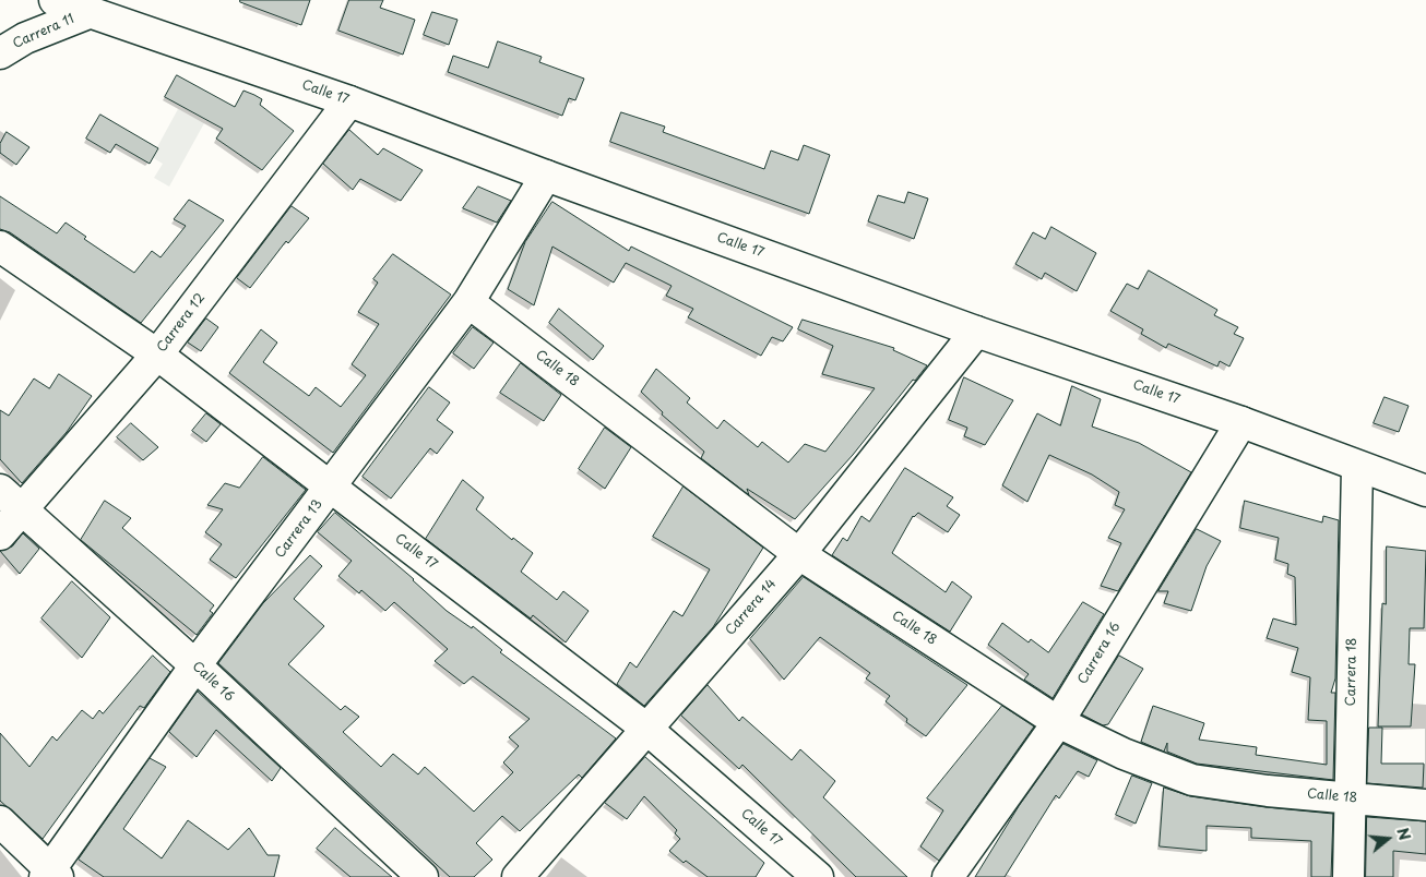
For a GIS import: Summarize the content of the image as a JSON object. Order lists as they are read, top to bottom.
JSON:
{
  "streets": {
    "main road": [
      "Carrera 11",
      "Calle 17",
      "Carrera 12",
      "Calle 18",
      "Carrera 13",
      "Carrera 14",
      "Carrera 16",
      "Carrera 18",
      "Calle 16"
    ]
  },
  "crossings": [
    ["Carrera 11", "Calle 17"],
    ["Calle 17", "Carrera 12"],
    ["Calle 17", "Carrera 13"],
    ["Calle 17", "Carrera 14"],
    ["Calle 17", "Carrera 16"],
    ["Calle 17", "Carrera 18"],
    ["Carrera 12", "Calle 16"],
    ["Calle 18", "Carrera 13"],
    ["Calle 18", "Carrera 14"],
    ["Calle 18", "Carrera 16"],
    ["Calle 18", "Carrera 18"],
    ["Carrera 13", "Calle 16"]
  ],
  "north": "right"
}
